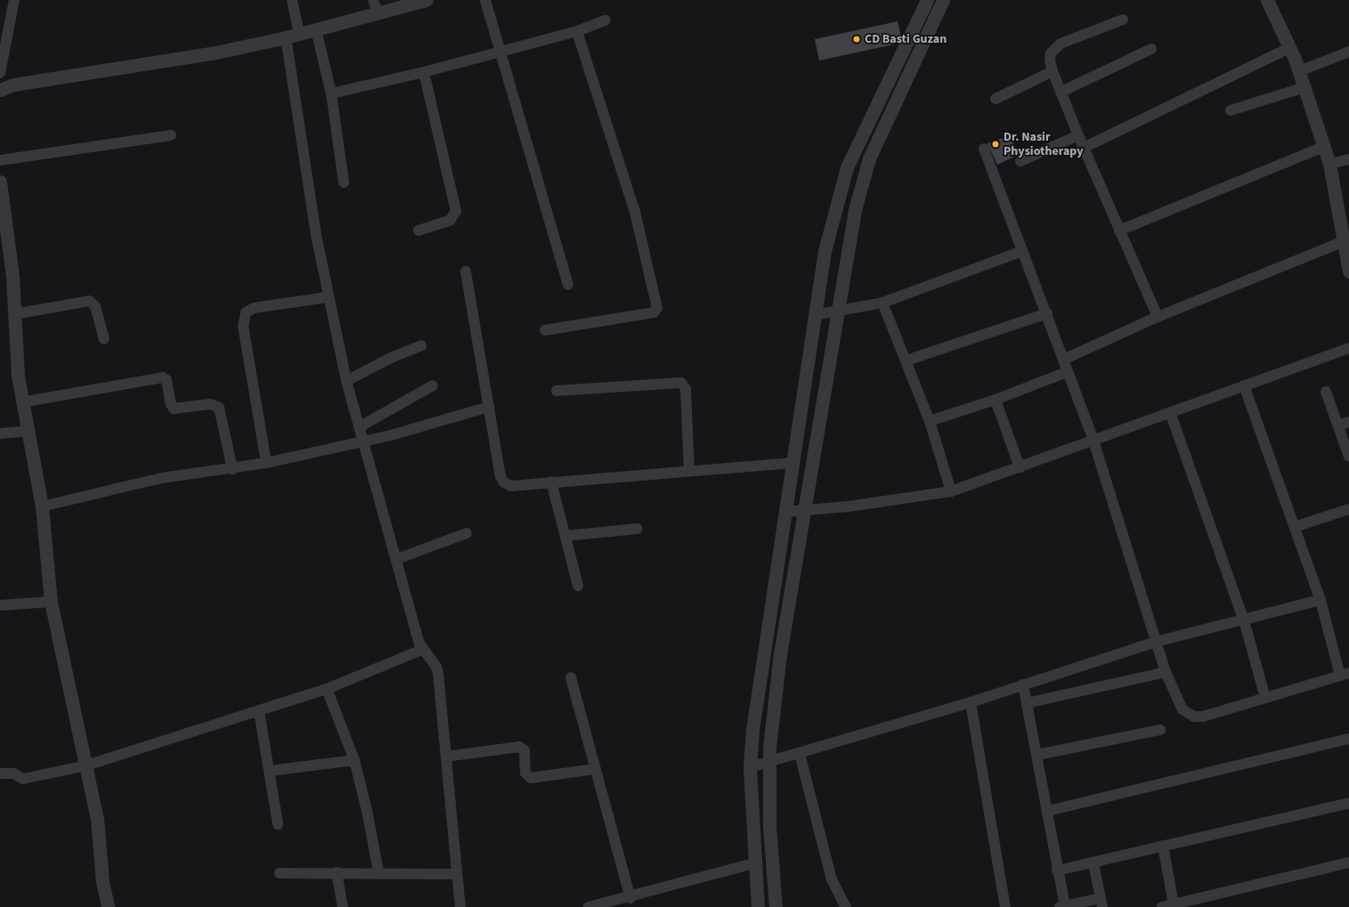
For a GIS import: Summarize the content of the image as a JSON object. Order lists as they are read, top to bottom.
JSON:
{
  "places": ["CD Basti Guzan", "Dr. Nasir Physiotherapy"]
}
